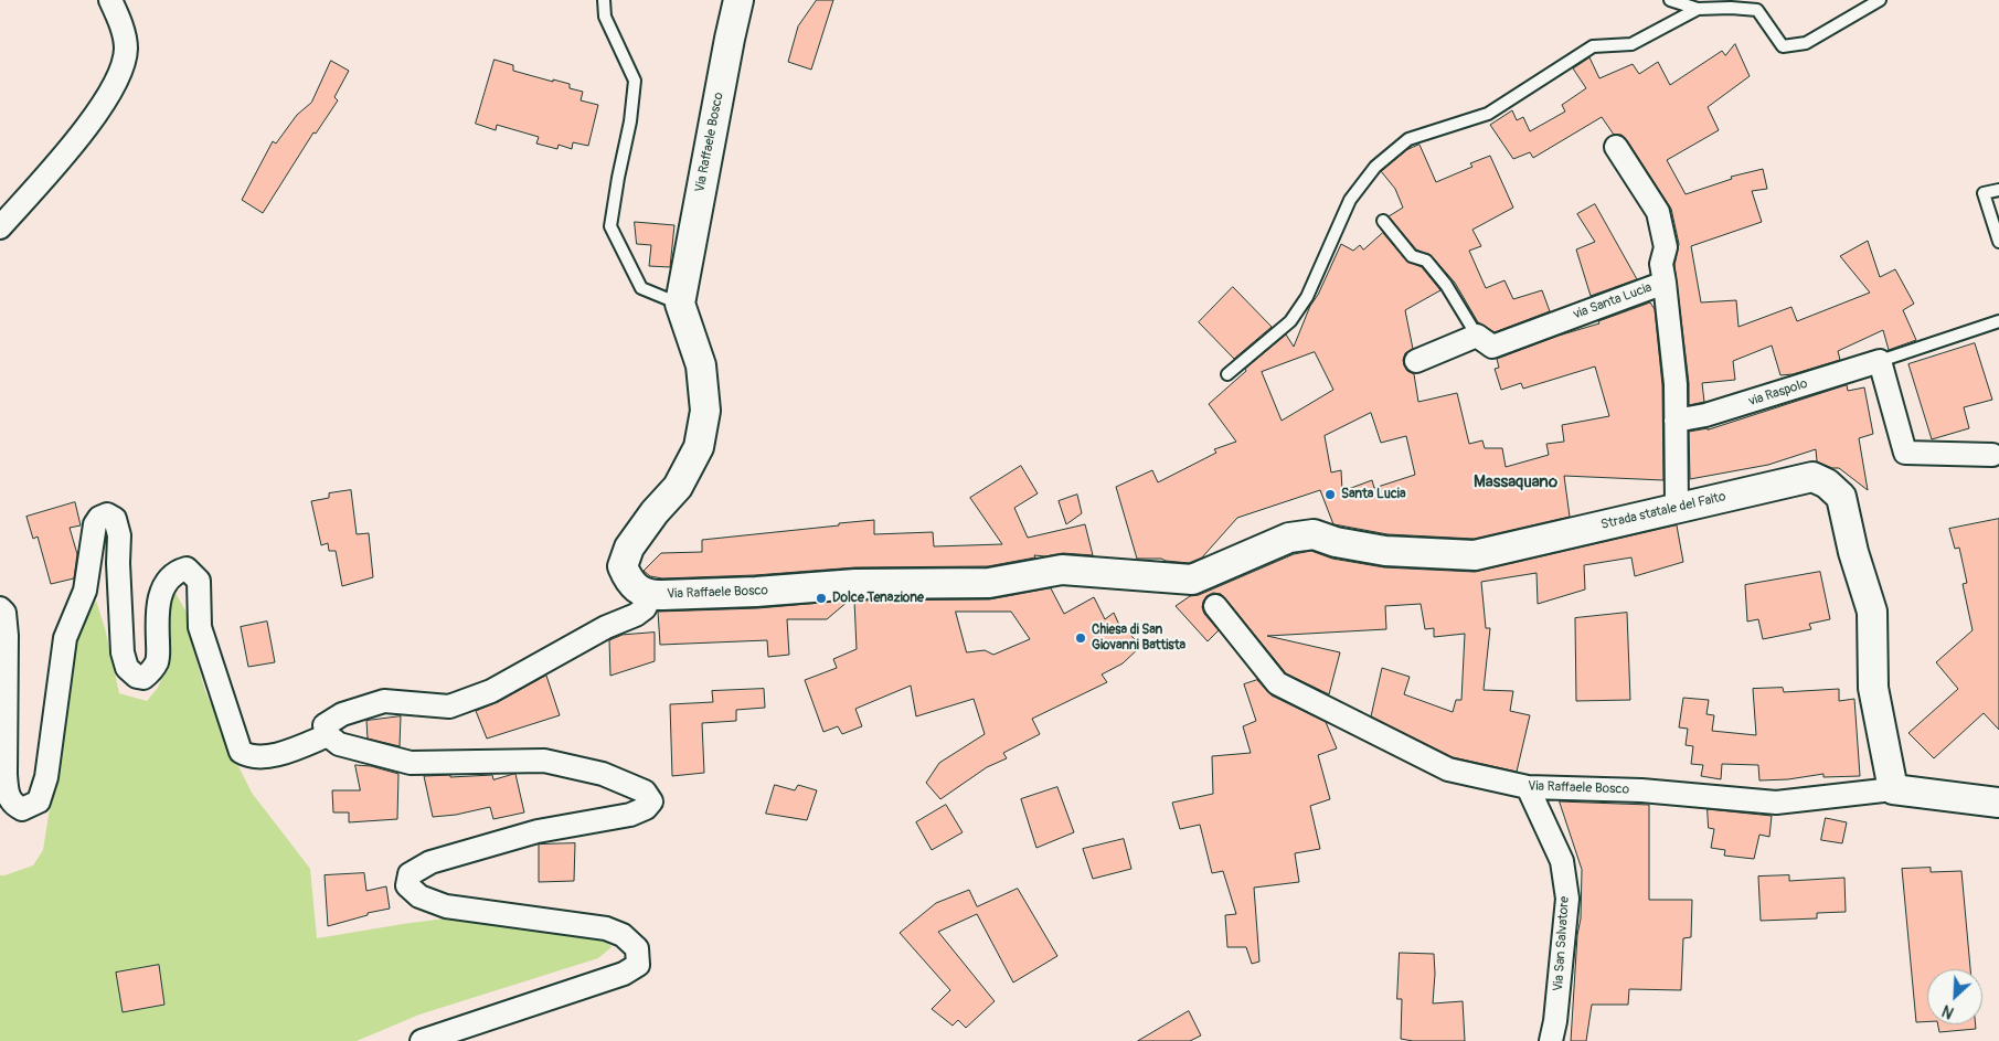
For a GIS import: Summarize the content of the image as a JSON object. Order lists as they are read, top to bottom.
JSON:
{
  "streets": {
    "street": [
      "Via Raffaele Bosco",
      "via Santa Lucia",
      "via Raspolo",
      "Strada statale del Faito",
      "Via San Salvatore"
    ]
  },
  "crossings": [
    ["Via Raffaele Bosco", "Strada statale del Faito"],
    ["Via Raffaele Bosco", "Via San Salvatore"],
    ["via Santa Lucia", "via Raspolo"],
    ["via Santa Lucia", "Strada statale del Faito"]
  ],
  "districts": ["Massaquano"],
  "places": ["Santa Lucia", "Dolce Tenazione", "Chiesa di San Giovanni Battista"],
  "north": "bottom left"
}
